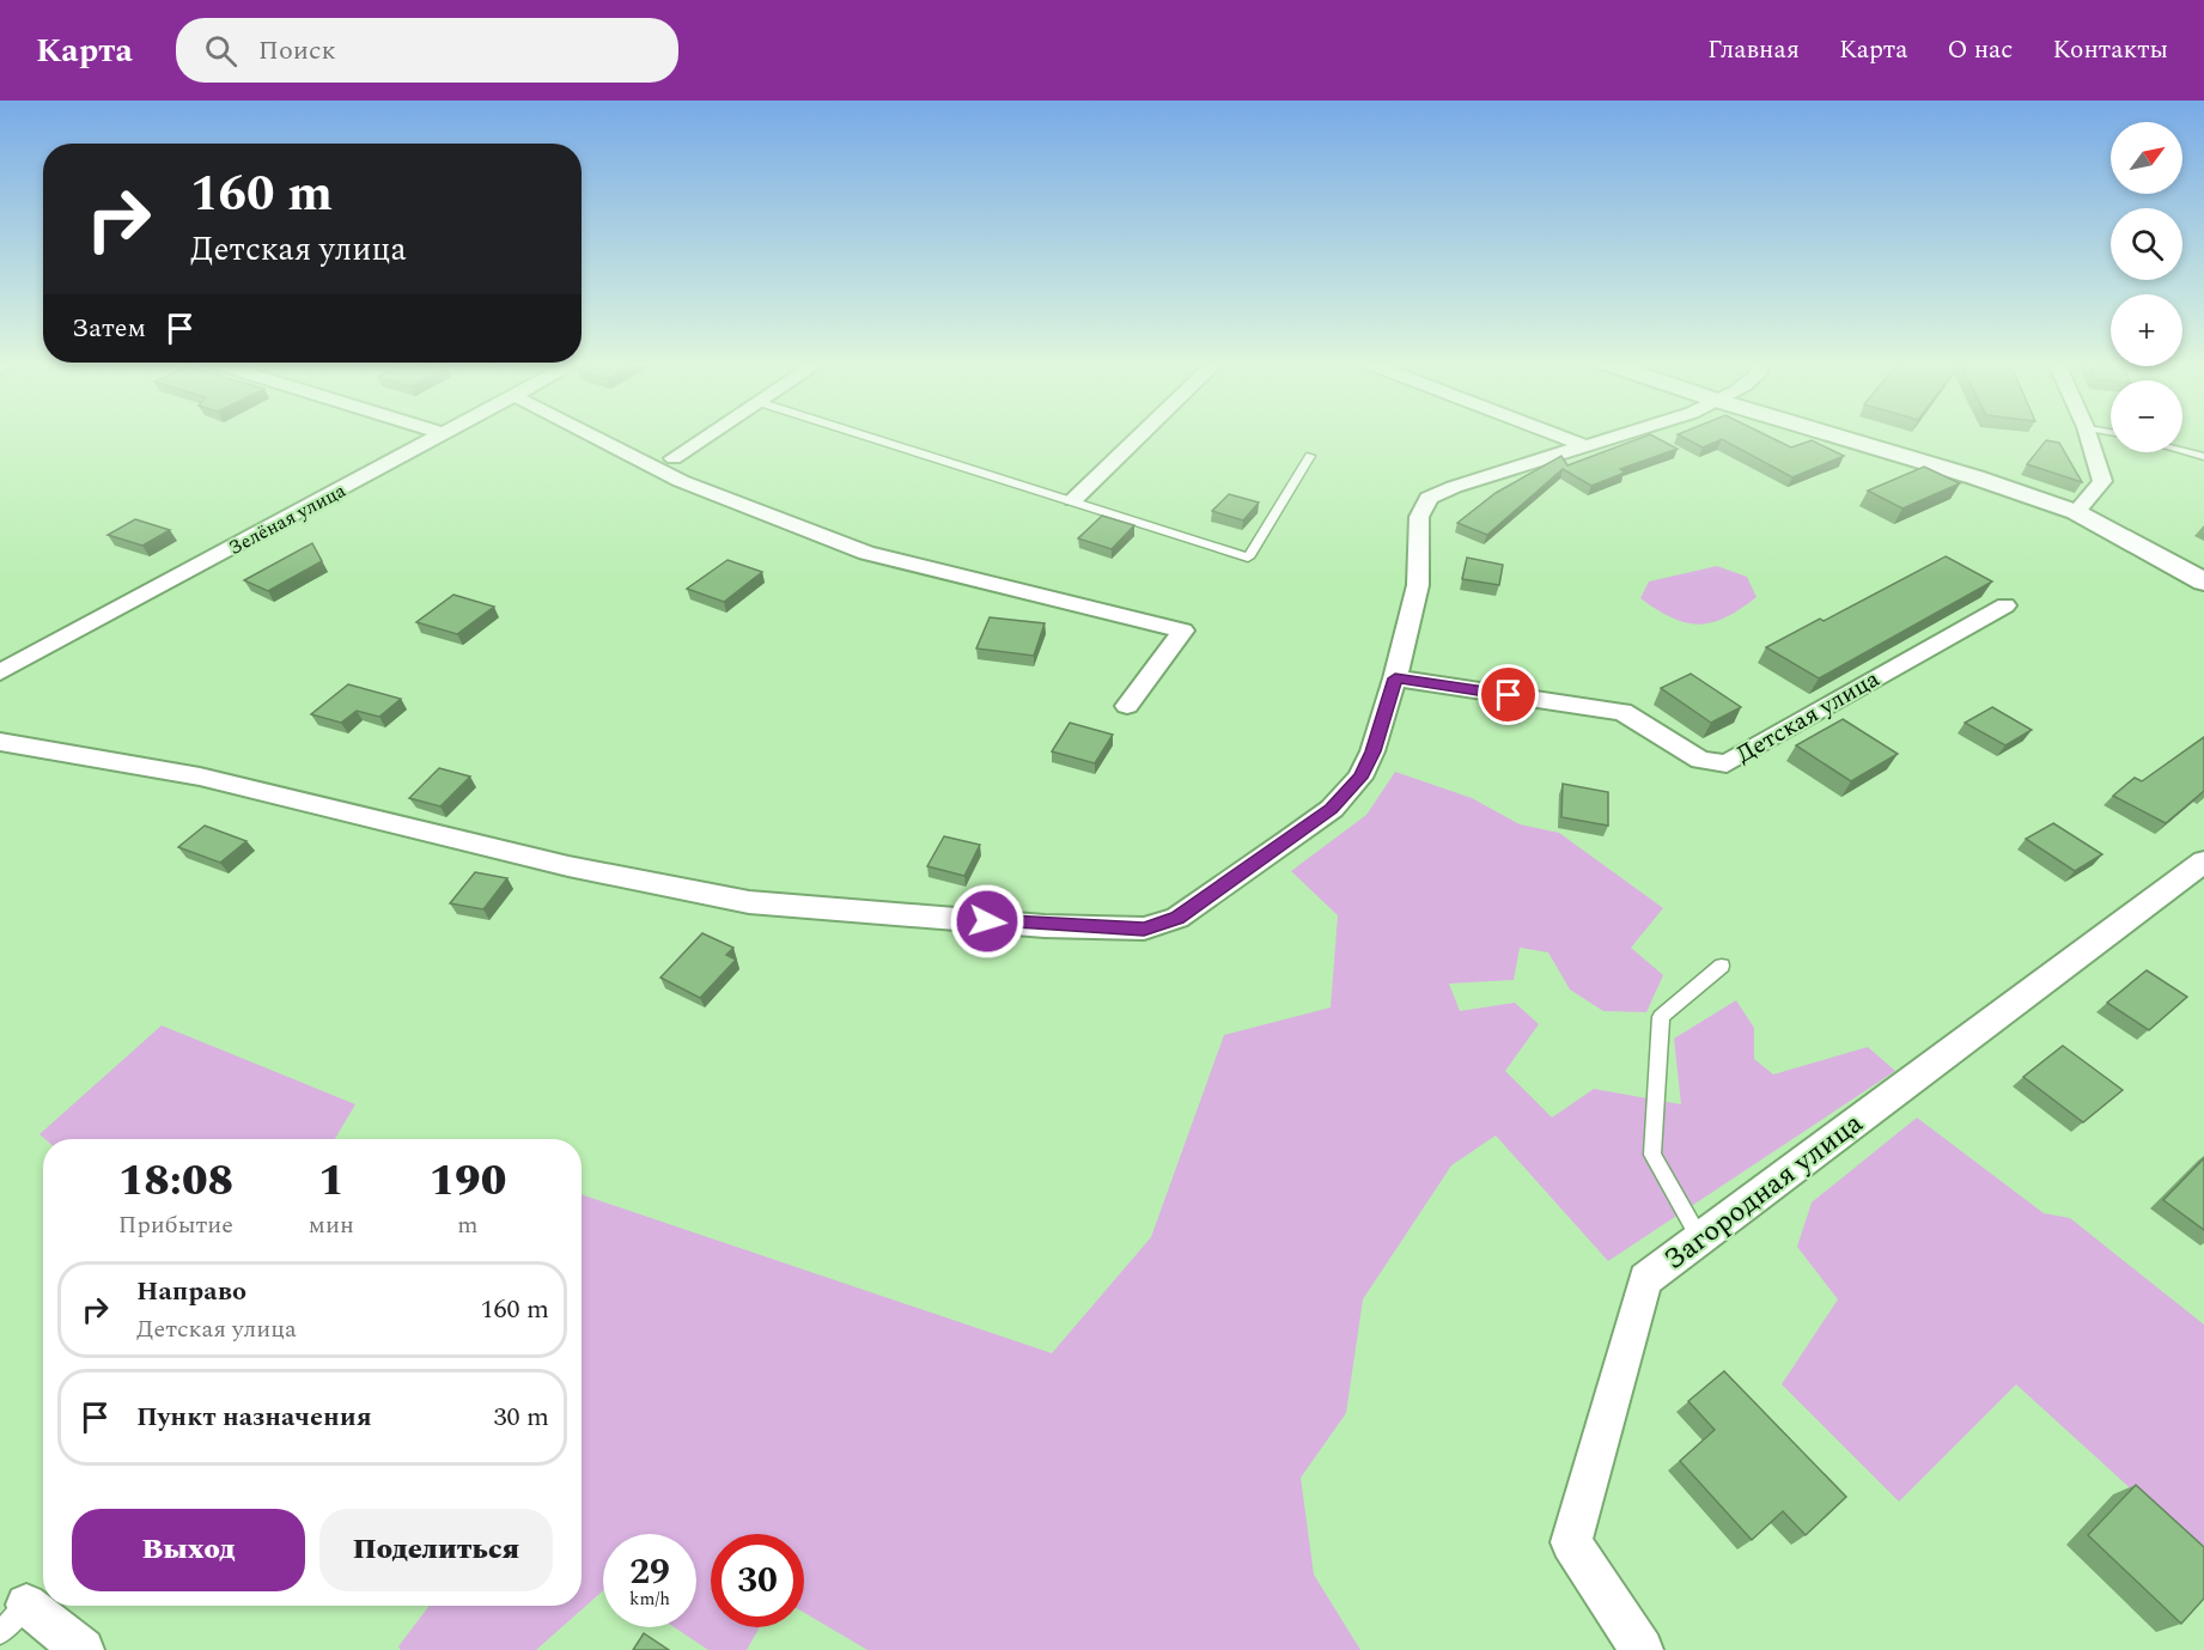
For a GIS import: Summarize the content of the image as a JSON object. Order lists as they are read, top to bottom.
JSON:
{
  "streets": {
    "street": ["Зелёная улица", "Детская улица", "Загородная улица"]
  },
  "north": "top right",
  "page": {
    "header": "Карта",
    "search": "Поиск",
    "nav": [
      "Главная",
      "Карта",
      "О нас",
      "Контакты"
    ],
    "map_buttons": ["+", "−"],
    "turn": ["160 m", "Детская улица"],
    "then": "Затем",
    "eta": [
      "18:08",
      "Прибытие",
      "1",
      "мин",
      "190",
      "m"
    ],
    "list": [
      {
        "name": "Направо",
        "note": "Детская улица",
        "value": "160 m"
      },
      {
        "name": "Пункт назначения",
        "value": "30 m"
      }
    ],
    "buttons": ["Выход", "Поделиться"],
    "speed": "29 km/h",
    "limit": "30"
  }
}
